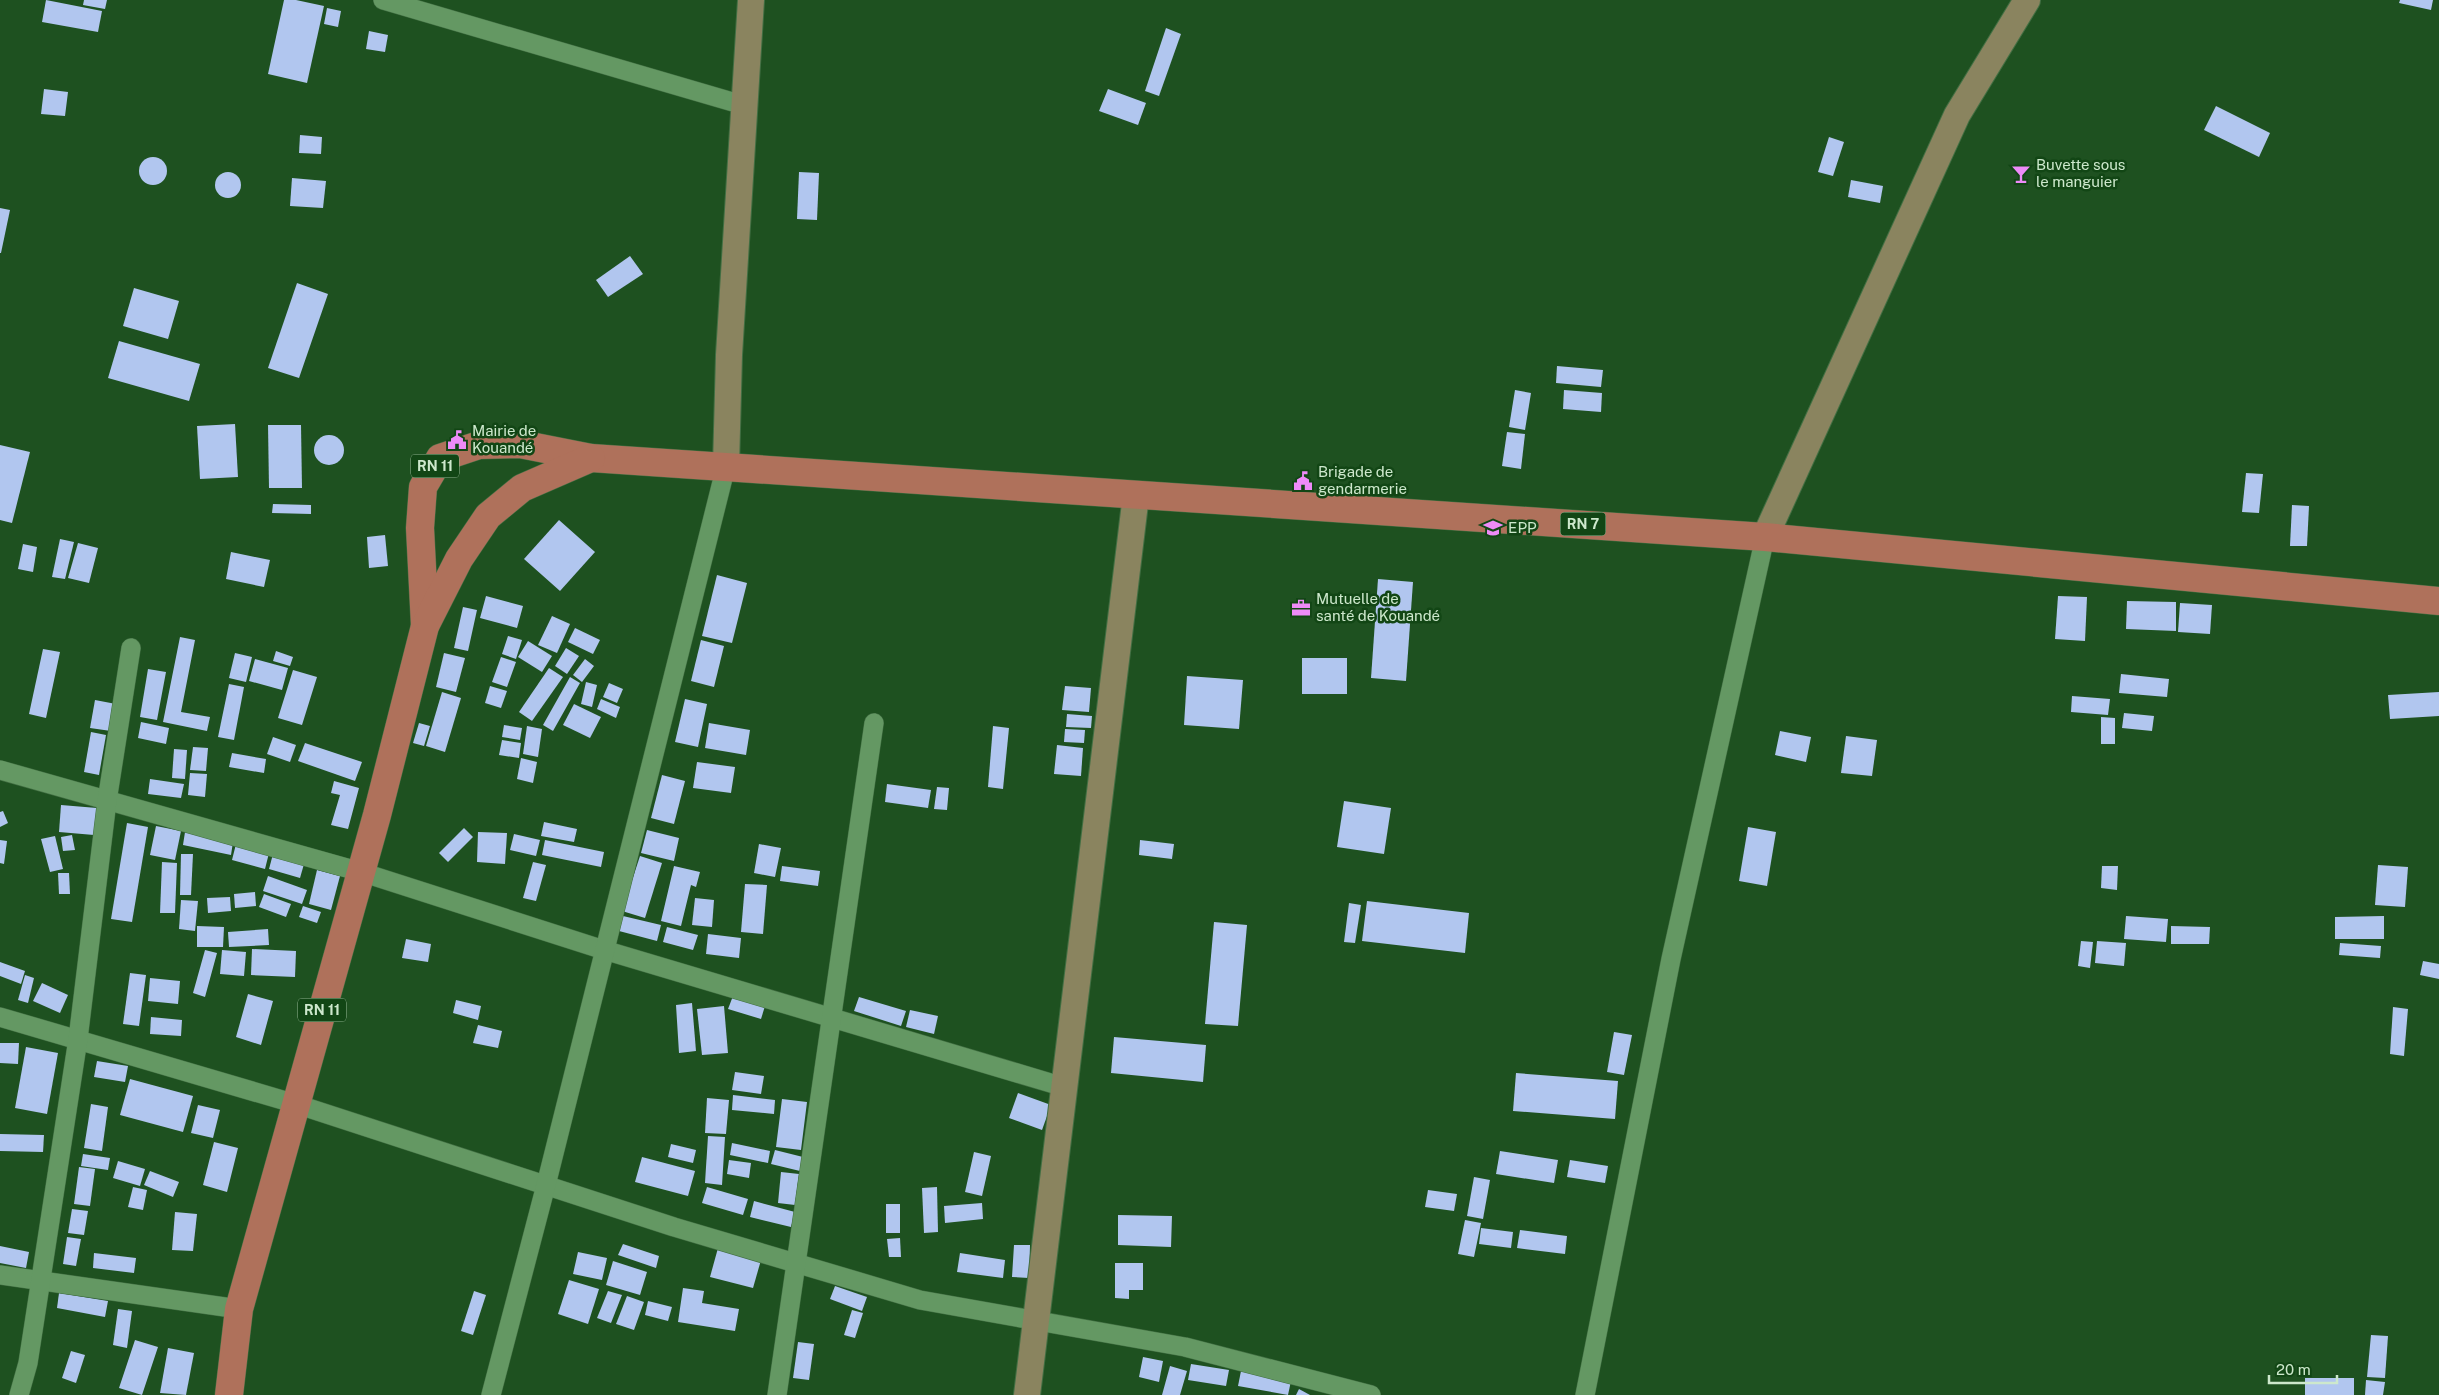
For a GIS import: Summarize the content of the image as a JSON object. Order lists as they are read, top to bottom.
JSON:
{
  "streets": {
    "main road": ["RN 11", "RN 7"]
  },
  "crossings": [
    ["RN 11", "RN 7"]
  ],
  "places": {
    "bar": ["Buvette sous le manguier"],
    "public building": ["Mairie de Kouandé", "Brigade de gendarmerie"],
    "school or university": ["EPP"],
    "office": ["Mutuelle de santé de Kouandé"]
  },
  "scale_bar": "20 m"
}
